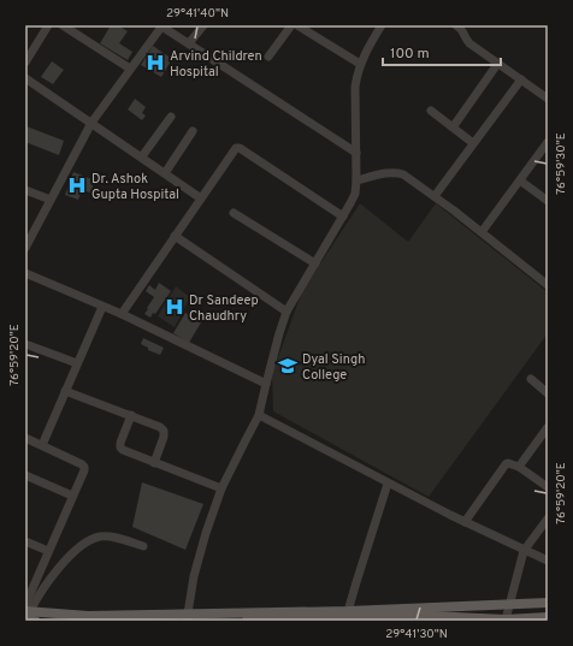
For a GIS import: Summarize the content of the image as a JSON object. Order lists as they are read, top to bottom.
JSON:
{
  "places": {
    "hospital": ["Arvind Children Hospital", "Dr. Ashok Gupta Hospital", "Dr Sandeep Chaudhry"],
    "school or university": ["Dyal Singh College"]
  },
  "scale_bar": "100 m",
  "coordinates": [
    "29°41'40\"N",
    "76°59'30\"E",
    "76°59'20\"E",
    "29°41'30\"N"
  ]
}
